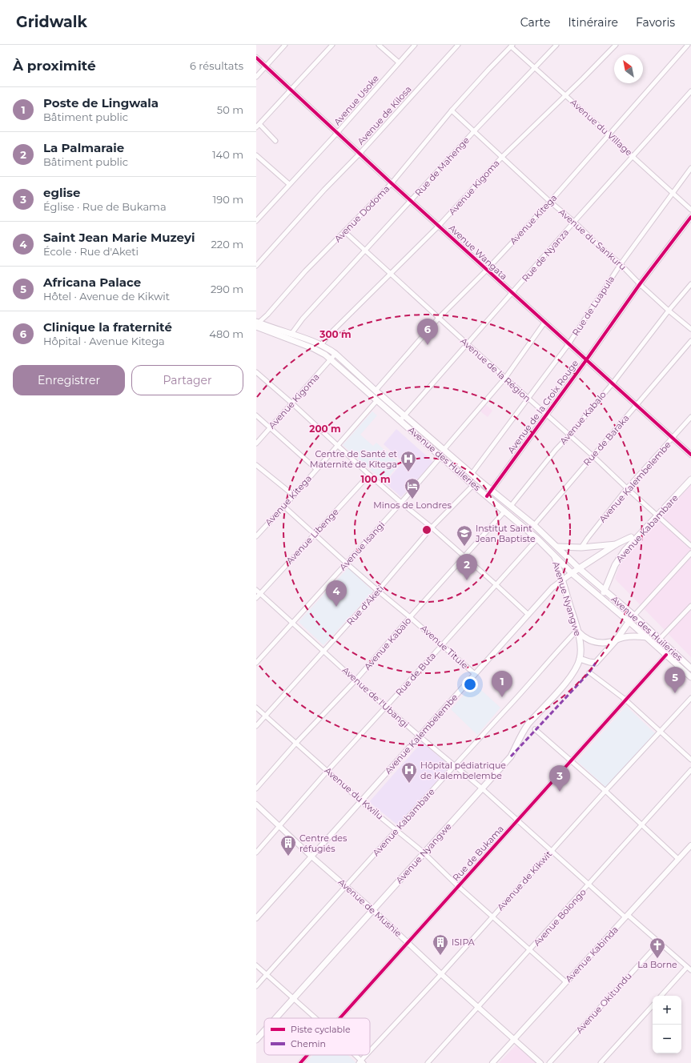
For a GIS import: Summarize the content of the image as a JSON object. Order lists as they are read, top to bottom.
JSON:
{
  "streets": {
    "main road": [
      "Avenue des Huileries",
      "Avenue Kalembelembe",
      "Avenue Kabambare",
      "Avenue Nyangwe"
    ],
    "street": [
      "Avenue Usoke",
      "Avenue de Kilosa",
      "Avenue du Village",
      "Rue de Mahenge",
      "Avenue Kigoma",
      "Avenue Dodoma",
      "Avenue Kitega",
      "Avenue du Sankuru",
      "Avenue Wangata",
      "Rue de Nyanza",
      "Rue de Luapula",
      "Avenue de la Région",
      "Avenue de la Croix Rouge",
      "Avenue Kabalo",
      "Rue de Baraka",
      "Avenue Libenge",
      "Avenue Isangi",
      "Rue d'Aketi",
      "Avenue Titule",
      "Rue de Buta",
      "Avenue de l'Ubangi",
      "Avenue du Kwilu",
      "Rue de Bukama",
      "Avenue de Kikwit",
      "Avenue de Mushie",
      "Avenue Bolongo",
      "Avenue Kabinda",
      "Avenue Okitundu"
    ]
  },
  "crossings": [
    ["Avenue Usoke", "Avenue Wangata"],
    ["Avenue de Kilosa", "Avenue Wangata"],
    ["Avenue du Village", "Rue de Mahenge"],
    ["Avenue du Village", "Avenue Kigoma"],
    ["Avenue du Village", "Avenue Dodoma"],
    ["Avenue du Village", "Avenue Kitega"],
    ["Avenue du Village", "Rue de Nyanza"],
    ["Avenue du Village", "Rue de Luapula"],
    ["Rue de Mahenge", "Avenue du Sankuru"],
    ["Rue de Mahenge", "Avenue Wangata"],
    ["Rue de Mahenge", "Avenue de la Région"],
    ["Rue de Mahenge", "Avenue des Huileries"],
    ["Avenue Kigoma", "Avenue du Sankuru"],
    ["Avenue Kigoma", "Avenue Wangata"],
    ["Avenue Kigoma", "Avenue de la Région"],
    ["Avenue Kigoma", "Avenue des Huileries"],
    ["Avenue Dodoma", "Avenue du Sankuru"],
    ["Avenue Dodoma", "Avenue Wangata"],
    ["Avenue Dodoma", "Avenue de la Région"],
    ["Avenue Dodoma", "Avenue des Huileries"],
    ["Avenue Kitega", "Avenue du Sankuru"],
    ["Avenue Kitega", "Avenue Wangata"],
    ["Avenue Kitega", "Avenue de la Région"],
    ["Avenue Kitega", "Avenue des Huileries"],
    ["Avenue Kitega", "Avenue Titule"],
    ["Avenue du Sankuru", "Rue de Nyanza"],
    ["Avenue du Sankuru", "Rue de Luapula"],
    ["Avenue du Sankuru", "Avenue de la Croix Rouge"],
    ["Avenue du Sankuru", "Avenue Kabalo"],
    ["Avenue Wangata", "Rue de Nyanza"],
    ["Avenue Wangata", "Rue de Luapula"],
    ["Avenue Wangata", "Avenue de la Croix Rouge"],
    ["Avenue Wangata", "Avenue Kabalo"],
    ["Avenue Wangata", "Rue de Baraka"],
    ["Avenue Wangata", "Avenue Kalembelembe"],
    ["Rue de Nyanza", "Avenue de la Région"],
    ["Rue de Nyanza", "Avenue des Huileries"],
    ["Rue de Luapula", "Avenue de la Région"],
    ["Rue de Luapula", "Avenue des Huileries"],
    ["Avenue de la Région", "Avenue de la Croix Rouge"],
    ["Avenue de la Région", "Avenue Kabalo"],
    ["Avenue de la Région", "Rue de Baraka"],
    ["Avenue de la Région", "Avenue Kalembelembe"],
    ["Avenue de la Région", "Avenue Kabambare"],
    ["Avenue de la Croix Rouge", "Avenue des Huileries"],
    ["Avenue Kabalo", "Avenue des Huileries"],
    ["Avenue Kabalo", "Avenue Titule"],
    ["Avenue Kabalo", "Avenue de l'Ubangi"],
    ["Avenue Kabalo", "Avenue du Kwilu"],
    ["Rue de Baraka", "Avenue des Huileries"],
    ["Avenue des Huileries", "Avenue Kalembelembe"],
    ["Avenue des Huileries", "Avenue Kabambare"],
    ["Avenue des Huileries", "Avenue Isangi"],
    ["Avenue des Huileries", "Avenue Nyangwe"],
    ["Avenue des Huileries", "Rue d'Aketi"],
    ["Avenue des Huileries", "Rue de Buta"],
    ["Avenue des Huileries", "Rue de Bukama"],
    ["Avenue Kalembelembe", "Avenue Kabambare"],
    ["Avenue Kalembelembe", "Avenue Nyangwe"],
    ["Avenue Kalembelembe", "Avenue Titule"],
    ["Avenue Kalembelembe", "Avenue de l'Ubangi"],
    ["Avenue Kalembelembe", "Avenue du Kwilu"],
    ["Avenue Kalembelembe", "Avenue de Mushie"],
    ["Avenue Kabambare", "Avenue Nyangwe"],
    ["Avenue Kabambare", "Avenue de l'Ubangi"],
    ["Avenue Kabambare", "Avenue du Kwilu"],
    ["Avenue Kabambare", "Avenue de Mushie"],
    ["Avenue Libenge", "Avenue Titule"],
    ["Avenue Libenge", "Avenue de l'Ubangi"],
    ["Avenue Isangi", "Avenue Titule"],
    ["Avenue Isangi", "Avenue de l'Ubangi"],
    ["Avenue Nyangwe", "Avenue de l'Ubangi"],
    ["Avenue Nyangwe", "Avenue du Kwilu"],
    ["Avenue Nyangwe", "Avenue de Mushie"],
    ["Rue d'Aketi", "Avenue Titule"],
    ["Rue d'Aketi", "Avenue de l'Ubangi"],
    ["Rue d'Aketi", "Avenue du Kwilu"],
    ["Avenue Titule", "Rue de Buta"],
    ["Rue de Buta", "Avenue de l'Ubangi"],
    ["Rue de Buta", "Avenue du Kwilu"],
    ["Rue de Buta", "Avenue de Mushie"],
    ["Avenue de l'Ubangi", "Rue de Bukama"],
    ["Avenue de l'Ubangi", "Avenue de Kikwit"],
    ["Avenue de l'Ubangi", "Avenue Bolongo"],
    ["Avenue de l'Ubangi", "Avenue Kabinda"],
    ["Avenue de l'Ubangi", "Avenue Okitundu"],
    ["Avenue du Kwilu", "Rue de Bukama"],
    ["Avenue du Kwilu", "Avenue de Kikwit"],
    ["Avenue du Kwilu", "Avenue Bolongo"],
    ["Avenue du Kwilu", "Avenue Kabinda"],
    ["Rue de Bukama", "Avenue de Mushie"],
    ["Avenue de Kikwit", "Avenue de Mushie"],
    ["Avenue de Mushie", "Avenue Bolongo"],
    ["Avenue de Mushie", "Avenue Kabinda"]
  ],
  "places": {
    "hospital": ["Centre de Santé et Maternité de Kitega", "Hôpital pédiatrique de Kalembelembe"],
    "hotel": ["Minos de Londres"],
    "school or university": ["Institut Saint Jean Baptiste"],
    "building": ["Centre des réfugiés", "ISIPA"],
    "church": ["La Borne"]
  },
  "legend": ["Piste cyclable", "Chemin"],
  "north": "top left",
  "page": {
    "header": "Gridwalk",
    "nav": ["Carte", "Itinéraire", "Favoris"],
    "heading": ["À proximité", "6 résultats"],
    "list": [
      {
        "mark": "1",
        "name": "Poste de Lingwala",
        "note": "Bâtiment public",
        "value": "50 m"
      },
      {
        "mark": "2",
        "name": "La Palmaraie",
        "note": "Bâtiment public",
        "value": "140 m"
      },
      {
        "mark": "3",
        "name": "eglise",
        "note": "Église · Rue de Bukama",
        "value": "190 m"
      },
      {
        "mark": "4",
        "name": "Saint Jean Marie Muzeyi",
        "note": "École · Rue d'Aketi",
        "value": "220 m"
      },
      {
        "mark": "5",
        "name": "Africana Palace",
        "note": "Hôtel · Avenue de Kikwit",
        "value": "290 m"
      },
      {
        "mark": "6",
        "name": "Clinique la fraternité",
        "note": "Hôpital · Avenue Kitega",
        "value": "480 m"
      }
    ],
    "pins": [
      "6",
      "2",
      "4",
      "5",
      "1",
      "3"
    ],
    "buttons": ["Enregistrer", "Partager"],
    "map_buttons": ["+", "−"]
  },
  "rings": ["300 m", "200 m", "100 m"]
}
